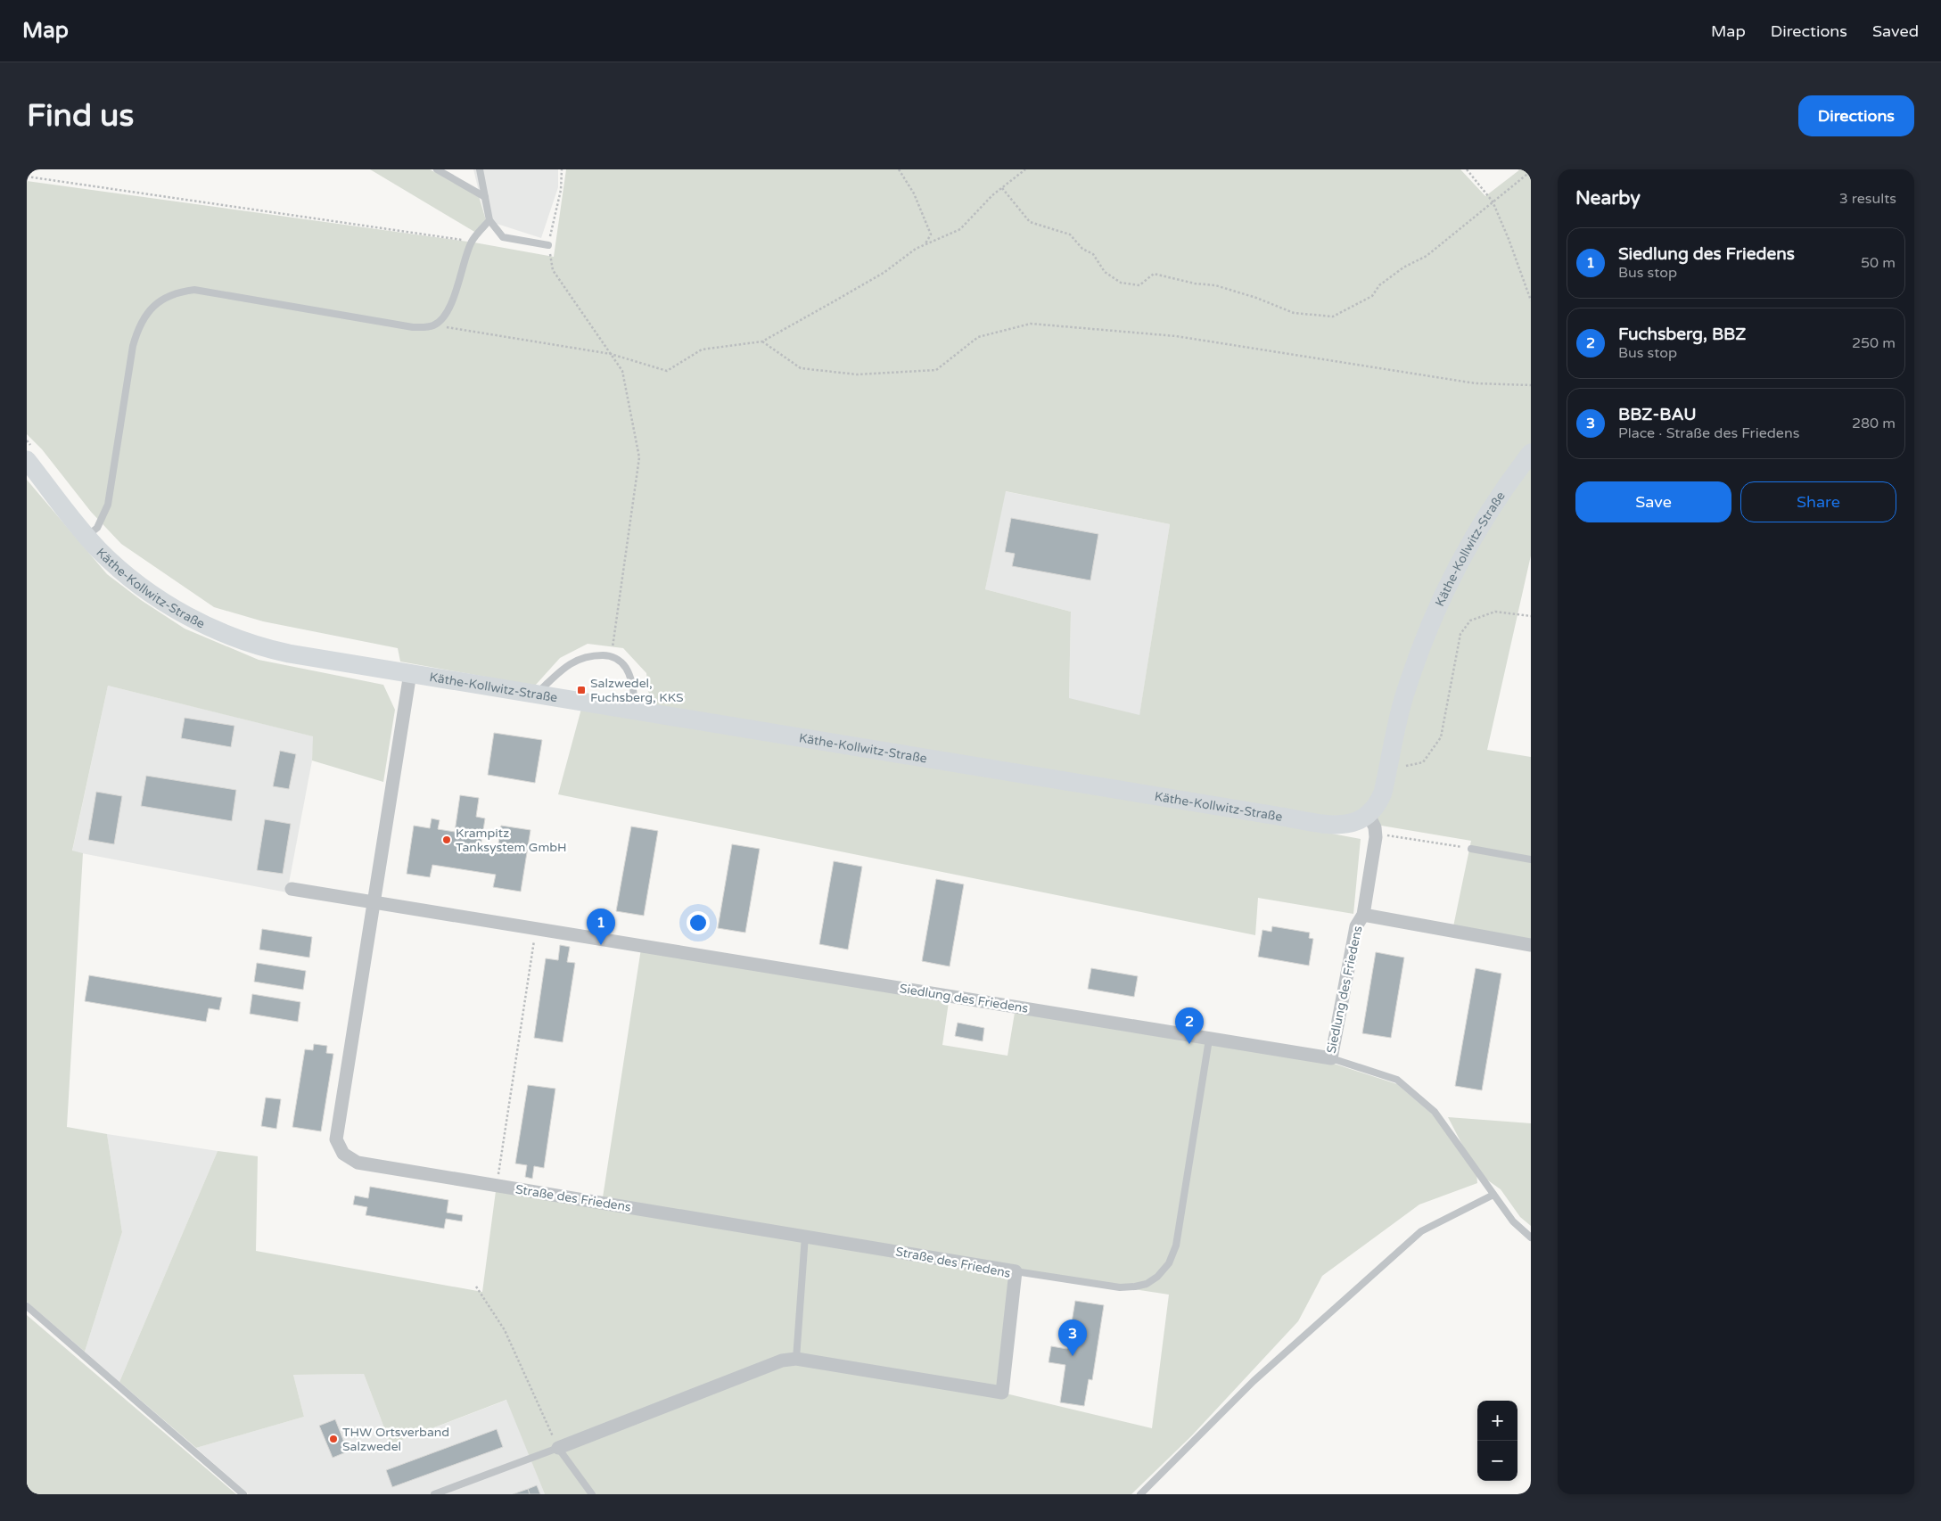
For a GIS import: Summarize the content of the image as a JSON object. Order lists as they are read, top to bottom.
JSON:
{
  "streets": {
    "main road": ["Käthe-Kollwitz-Straße"],
    "street": ["Siedlung des Friedens", "Straße des Friedens"]
  },
  "crossings": [
    ["Käthe-Kollwitz-Straße", "Siedlung des Friedens"],
    ["Siedlung des Friedens", "Straße des Friedens"]
  ],
  "places": {
    "transit": ["Salzwedel, Fuchsberg, KKS"],
    "other": ["Krampitz Tanksystem GmbH", "THW Ortsverband Salzwedel"]
  },
  "page": {
    "header": "Map",
    "nav": ["Map", "Directions", "Saved"],
    "buttons": [
      "Directions",
      ["Save", "Share"]
    ],
    "title": "Find us",
    "heading": ["Nearby", "3 results"],
    "list": [
      {
        "mark": "1",
        "name": "Siedlung des Friedens",
        "note": "Bus stop",
        "value": "50 m"
      },
      {
        "mark": "2",
        "name": "Fuchsberg, BBZ",
        "note": "Bus stop",
        "value": "250 m"
      },
      {
        "mark": "3",
        "name": "BBZ-BAU",
        "note": "Place · Straße des Friedens",
        "value": "280 m"
      }
    ],
    "pins": ["1", "2", "3"],
    "map_buttons": ["+", "−"]
  }
}
